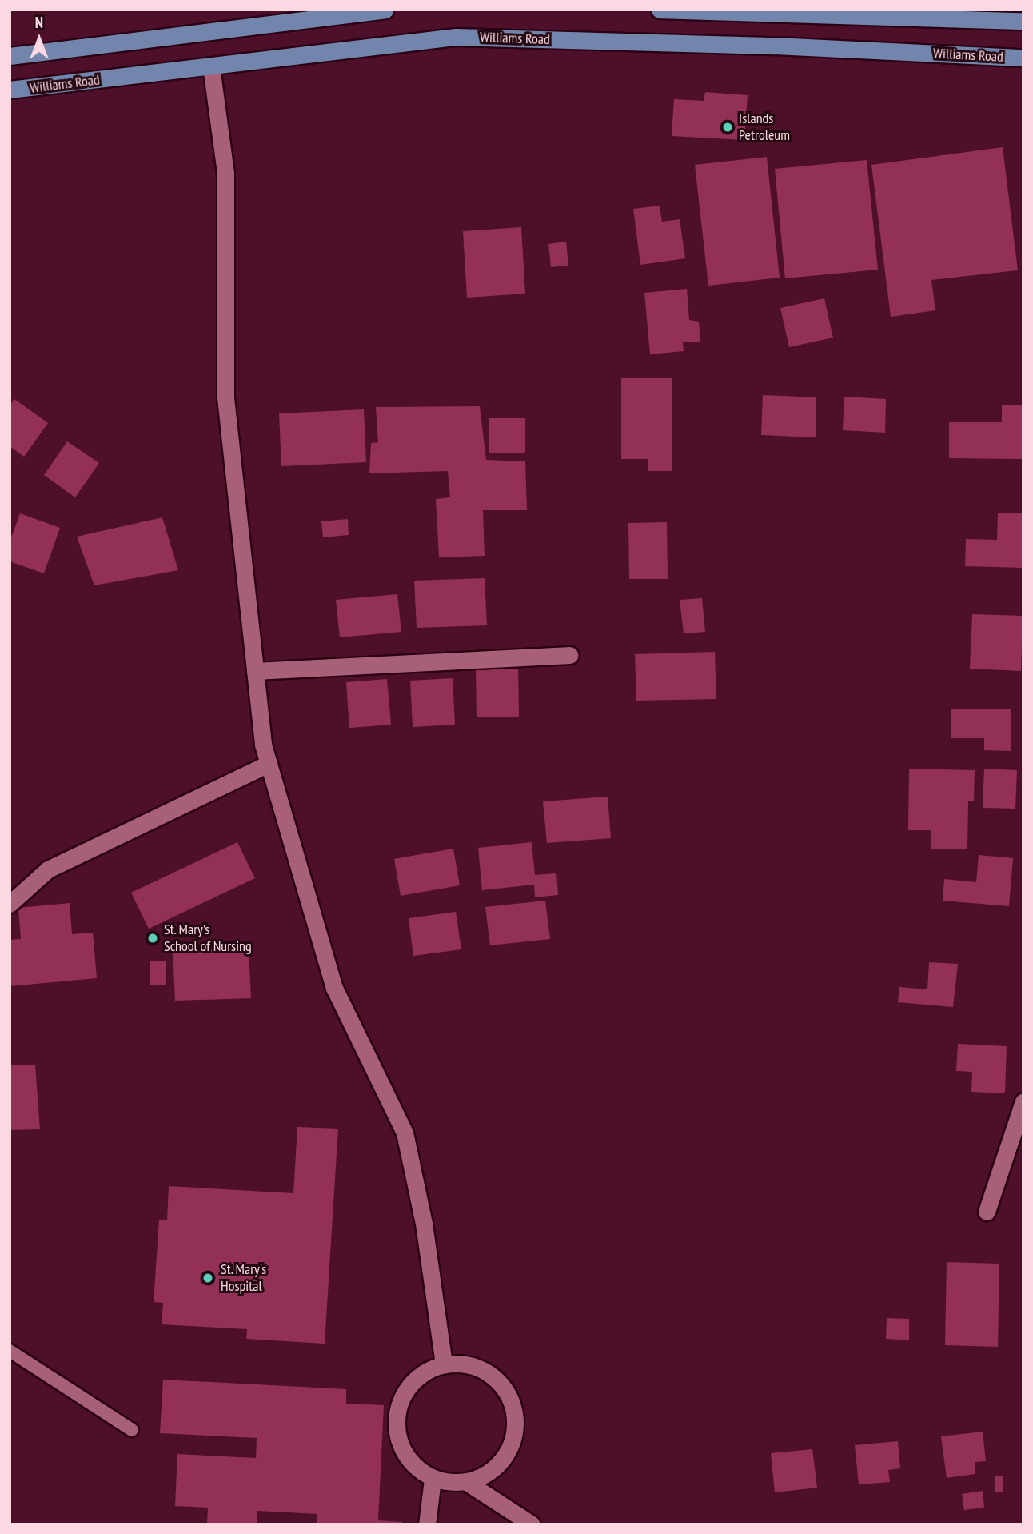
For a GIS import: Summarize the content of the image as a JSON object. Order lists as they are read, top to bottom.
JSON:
{
  "streets": {
    "main road": ["Williams Road"]
  },
  "places": ["Islands Petroleum", "St. Mary's School of Nursing", "St. Mary's Hospital"],
  "north": "top"
}
